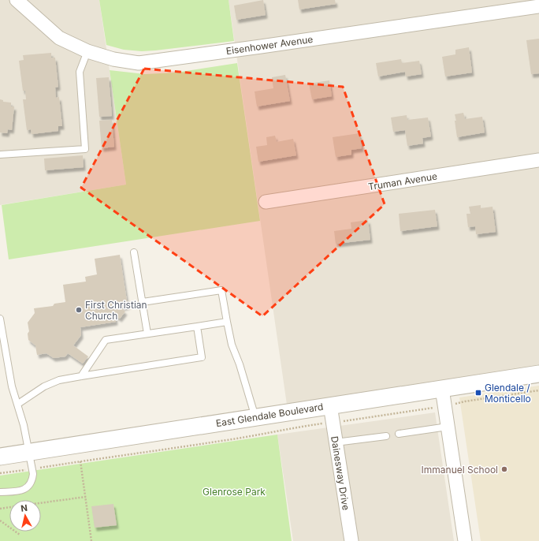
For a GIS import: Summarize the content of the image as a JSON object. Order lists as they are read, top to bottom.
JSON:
{
  "streets": {
    "street": [
      "Eisenhower Avenue",
      "Truman Avenue",
      "East Glendale Boulevard",
      "Dainesway Drive"
    ]
  },
  "crossings": [
    ["East Glendale Boulevard", "Dainesway Drive"]
  ],
  "parks": ["Glenrose Park"],
  "places": {
    "other": ["First Christian Church", "Immanuel School"],
    "transit": ["Glendale / Monticello"]
  },
  "north": "top"
}
